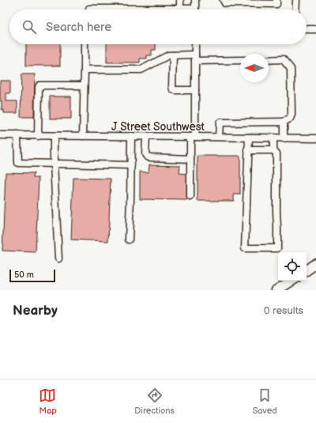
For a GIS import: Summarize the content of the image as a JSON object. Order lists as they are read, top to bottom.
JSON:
{
  "streets": {
    "street": ["J Street Southwest"]
  },
  "scale_bar": "50 m",
  "north": "left",
  "page": {
    "search": "Search here",
    "scale": "50 m",
    "heading": ["Nearby", "0 results"],
    "nav": ["Map", "Directions", "Saved"]
  }
}
